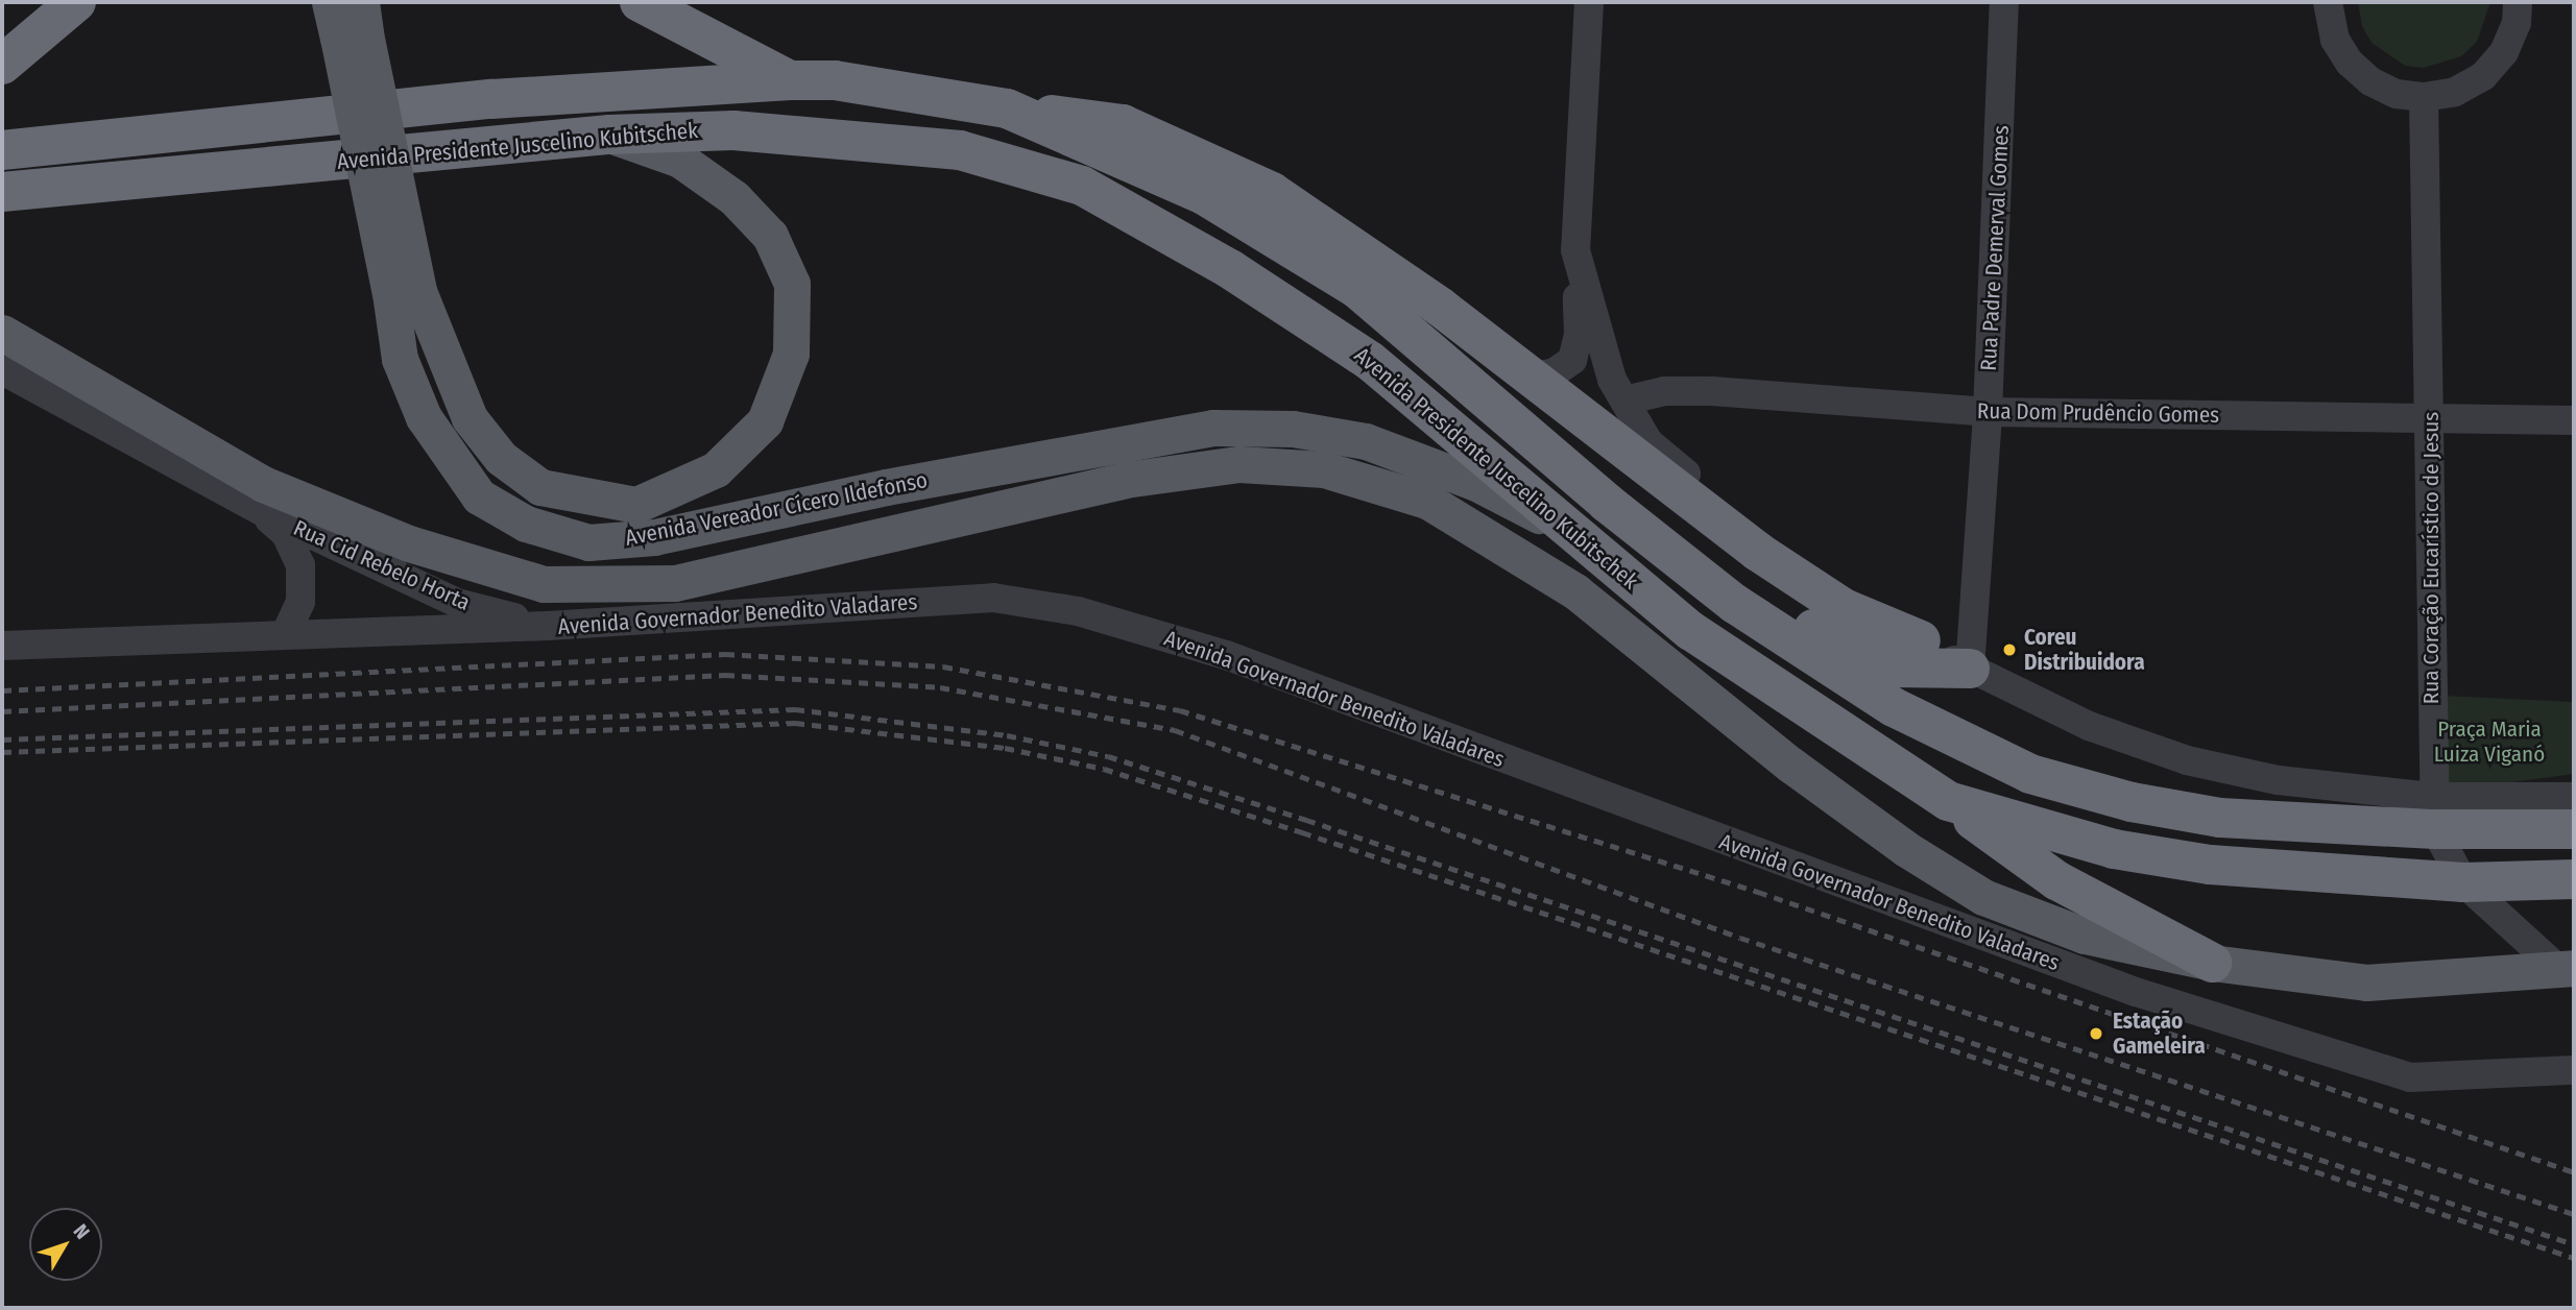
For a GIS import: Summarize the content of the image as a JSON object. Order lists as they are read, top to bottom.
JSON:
{
  "streets": {
    "highway": ["Avenida Presidente Juscelino Kubitschek"],
    "main road": ["Avenida Vereador Cícero Ildefonso"],
    "street": [
      "Rua Padre Demerval Gomes",
      "Rua Dom Prudêncio Gomes",
      "Rua Coração Eucarístico de Jesus",
      "Rua Cid Rebelo Horta",
      "Avenida Governador Benedito Valadares"
    ]
  },
  "crossings": [
    ["Avenida Presidente Juscelino Kubitschek", "Rua Padre Demerval Gomes"],
    ["Avenida Presidente Juscelino Kubitschek", "Rua Dom Prudêncio Gomes"],
    ["Avenida Presidente Juscelino Kubitschek", "Avenida Vereador Cícero Ildefonso"],
    ["Avenida Presidente Juscelino Kubitschek", "Rua Coração Eucarístico de Jesus"],
    ["Rua Padre Demerval Gomes", "Rua Dom Prudêncio Gomes"],
    ["Rua Dom Prudêncio Gomes", "Rua Coração Eucarístico de Jesus"],
    ["Rua Cid Rebelo Horta", "Avenida Governador Benedito Valadares"]
  ],
  "parks": ["Praça Maria Luiza Viganó"],
  "places": ["Coreu Distribuidora", "Estação Gameleira"],
  "north": "top right"
}
